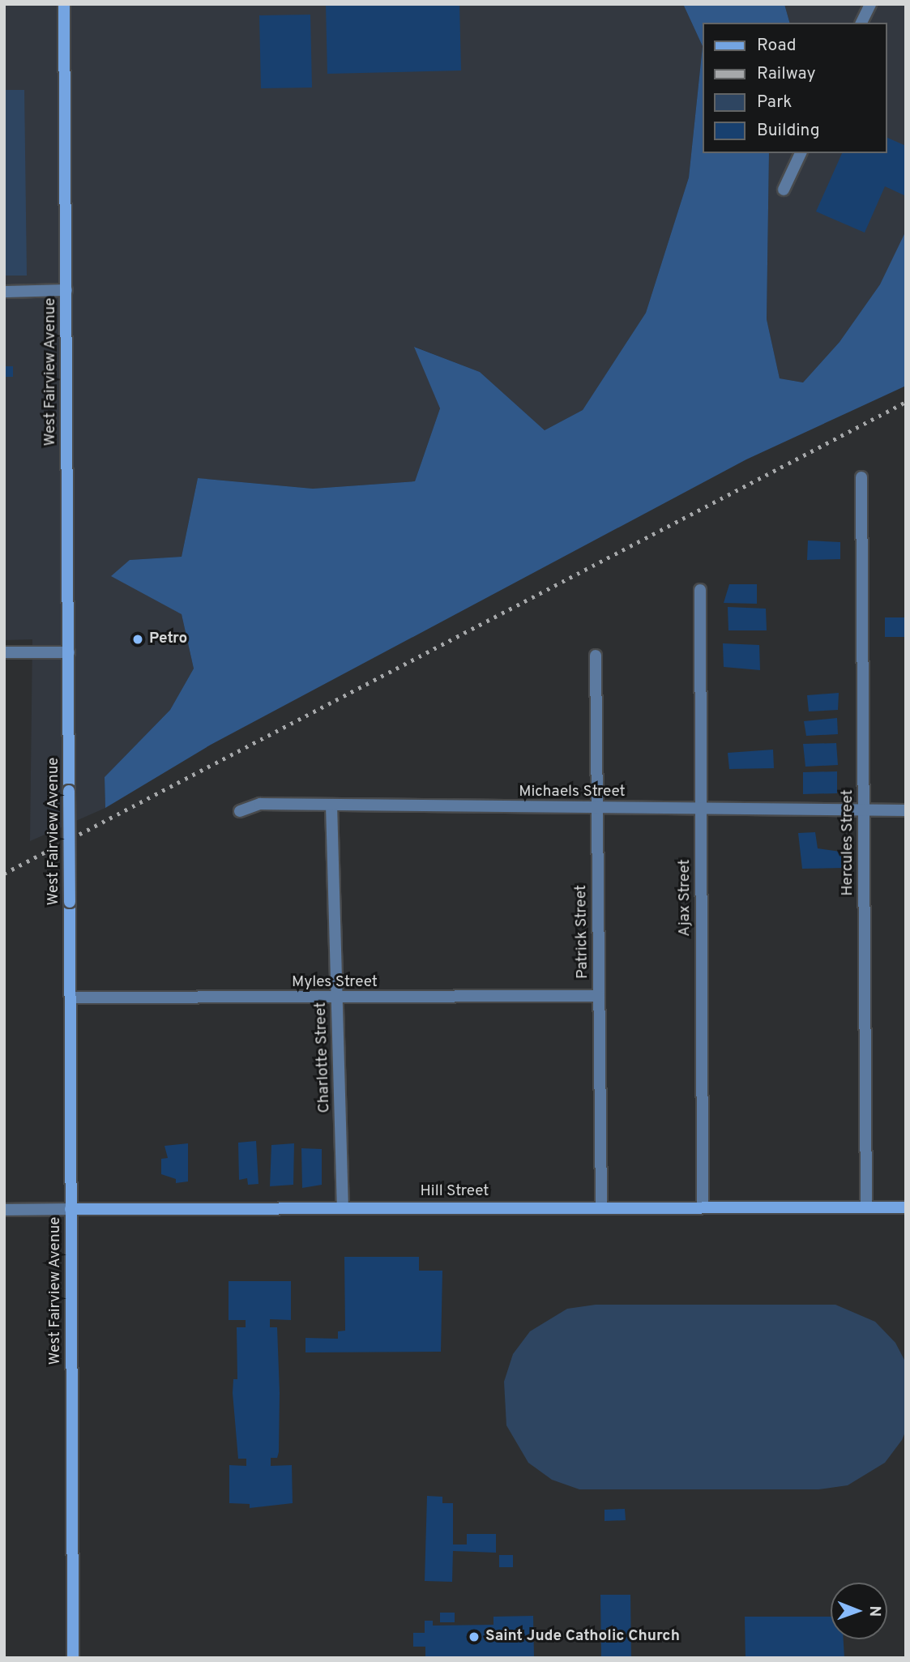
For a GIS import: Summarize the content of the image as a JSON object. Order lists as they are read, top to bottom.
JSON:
{
  "streets": {
    "main road": ["West Fairview Avenue", "Hill Street"],
    "street": [
      "Michaels Street",
      "Hercules Street",
      "Ajax Street",
      "Patrick Street",
      "Myles Street",
      "Charlotte Street"
    ]
  },
  "crossings": [
    ["West Fairview Avenue", "Myles Street"],
    ["West Fairview Avenue", "Hill Street"],
    ["Michaels Street", "Hercules Street"],
    ["Michaels Street", "Ajax Street"],
    ["Michaels Street", "Patrick Street"],
    ["Michaels Street", "Charlotte Street"],
    ["Hercules Street", "Hill Street"],
    ["Ajax Street", "Hill Street"],
    ["Patrick Street", "Myles Street"],
    ["Patrick Street", "Hill Street"],
    ["Myles Street", "Charlotte Street"],
    ["Charlotte Street", "Hill Street"]
  ],
  "places": ["Petro", "Saint Jude Catholic Church"],
  "legend": [
    "Road",
    "Railway",
    "Park",
    "Building"
  ],
  "north": "right"
}
